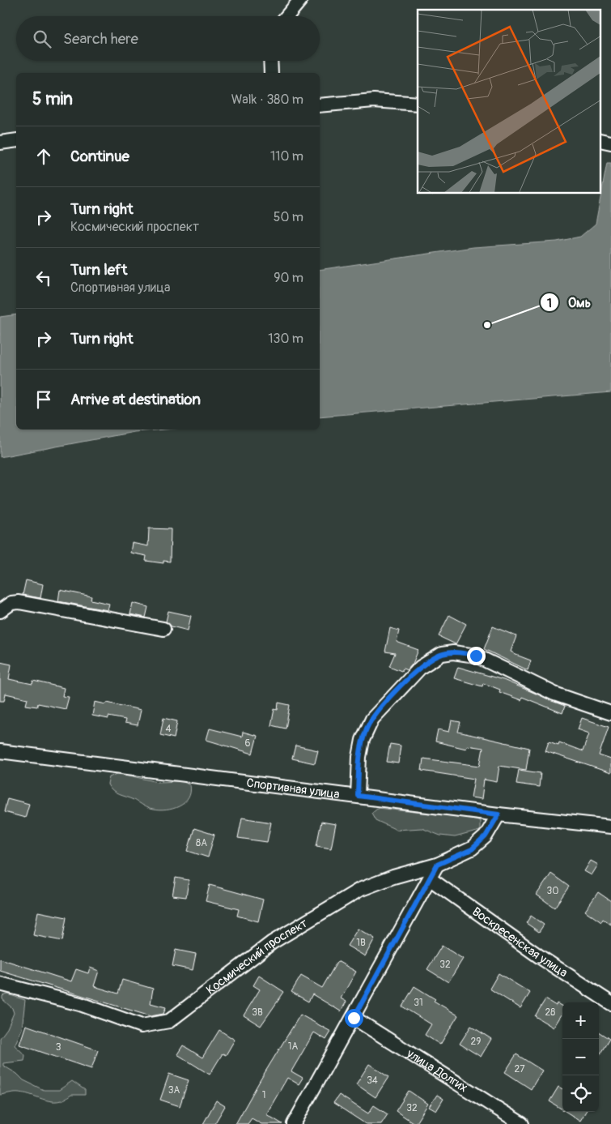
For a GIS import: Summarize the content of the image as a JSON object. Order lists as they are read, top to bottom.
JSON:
{
  "streets": {
    "street": [
      "Спортивная улица",
      "Воскресенская улица",
      "Космический проспект",
      "улица Долгих"
    ]
  },
  "crossings": [
    ["Спортивная улица", "Космический проспект"]
  ],
  "places": ["Омь"],
  "house_numbers": [
    "4",
    "6",
    "8А",
    "30",
    "1В",
    "32",
    "31",
    "3В",
    "28",
    "29",
    "1А",
    "3",
    "27",
    "34",
    "3А",
    "1",
    "32"
  ],
  "page": {
    "search": "Search here",
    "heading": ["5 min", "Walk · 380 m"],
    "list": [
      ["Continue", "110 m"],
      ["Turn right", "Космический проспект", "50 m"],
      ["Turn left", "Спортивная улица", "90 m"],
      ["Turn right", "130 m"],
      "Arrive at destination"
    ],
    "map_buttons": ["+", "−"]
  }
}
